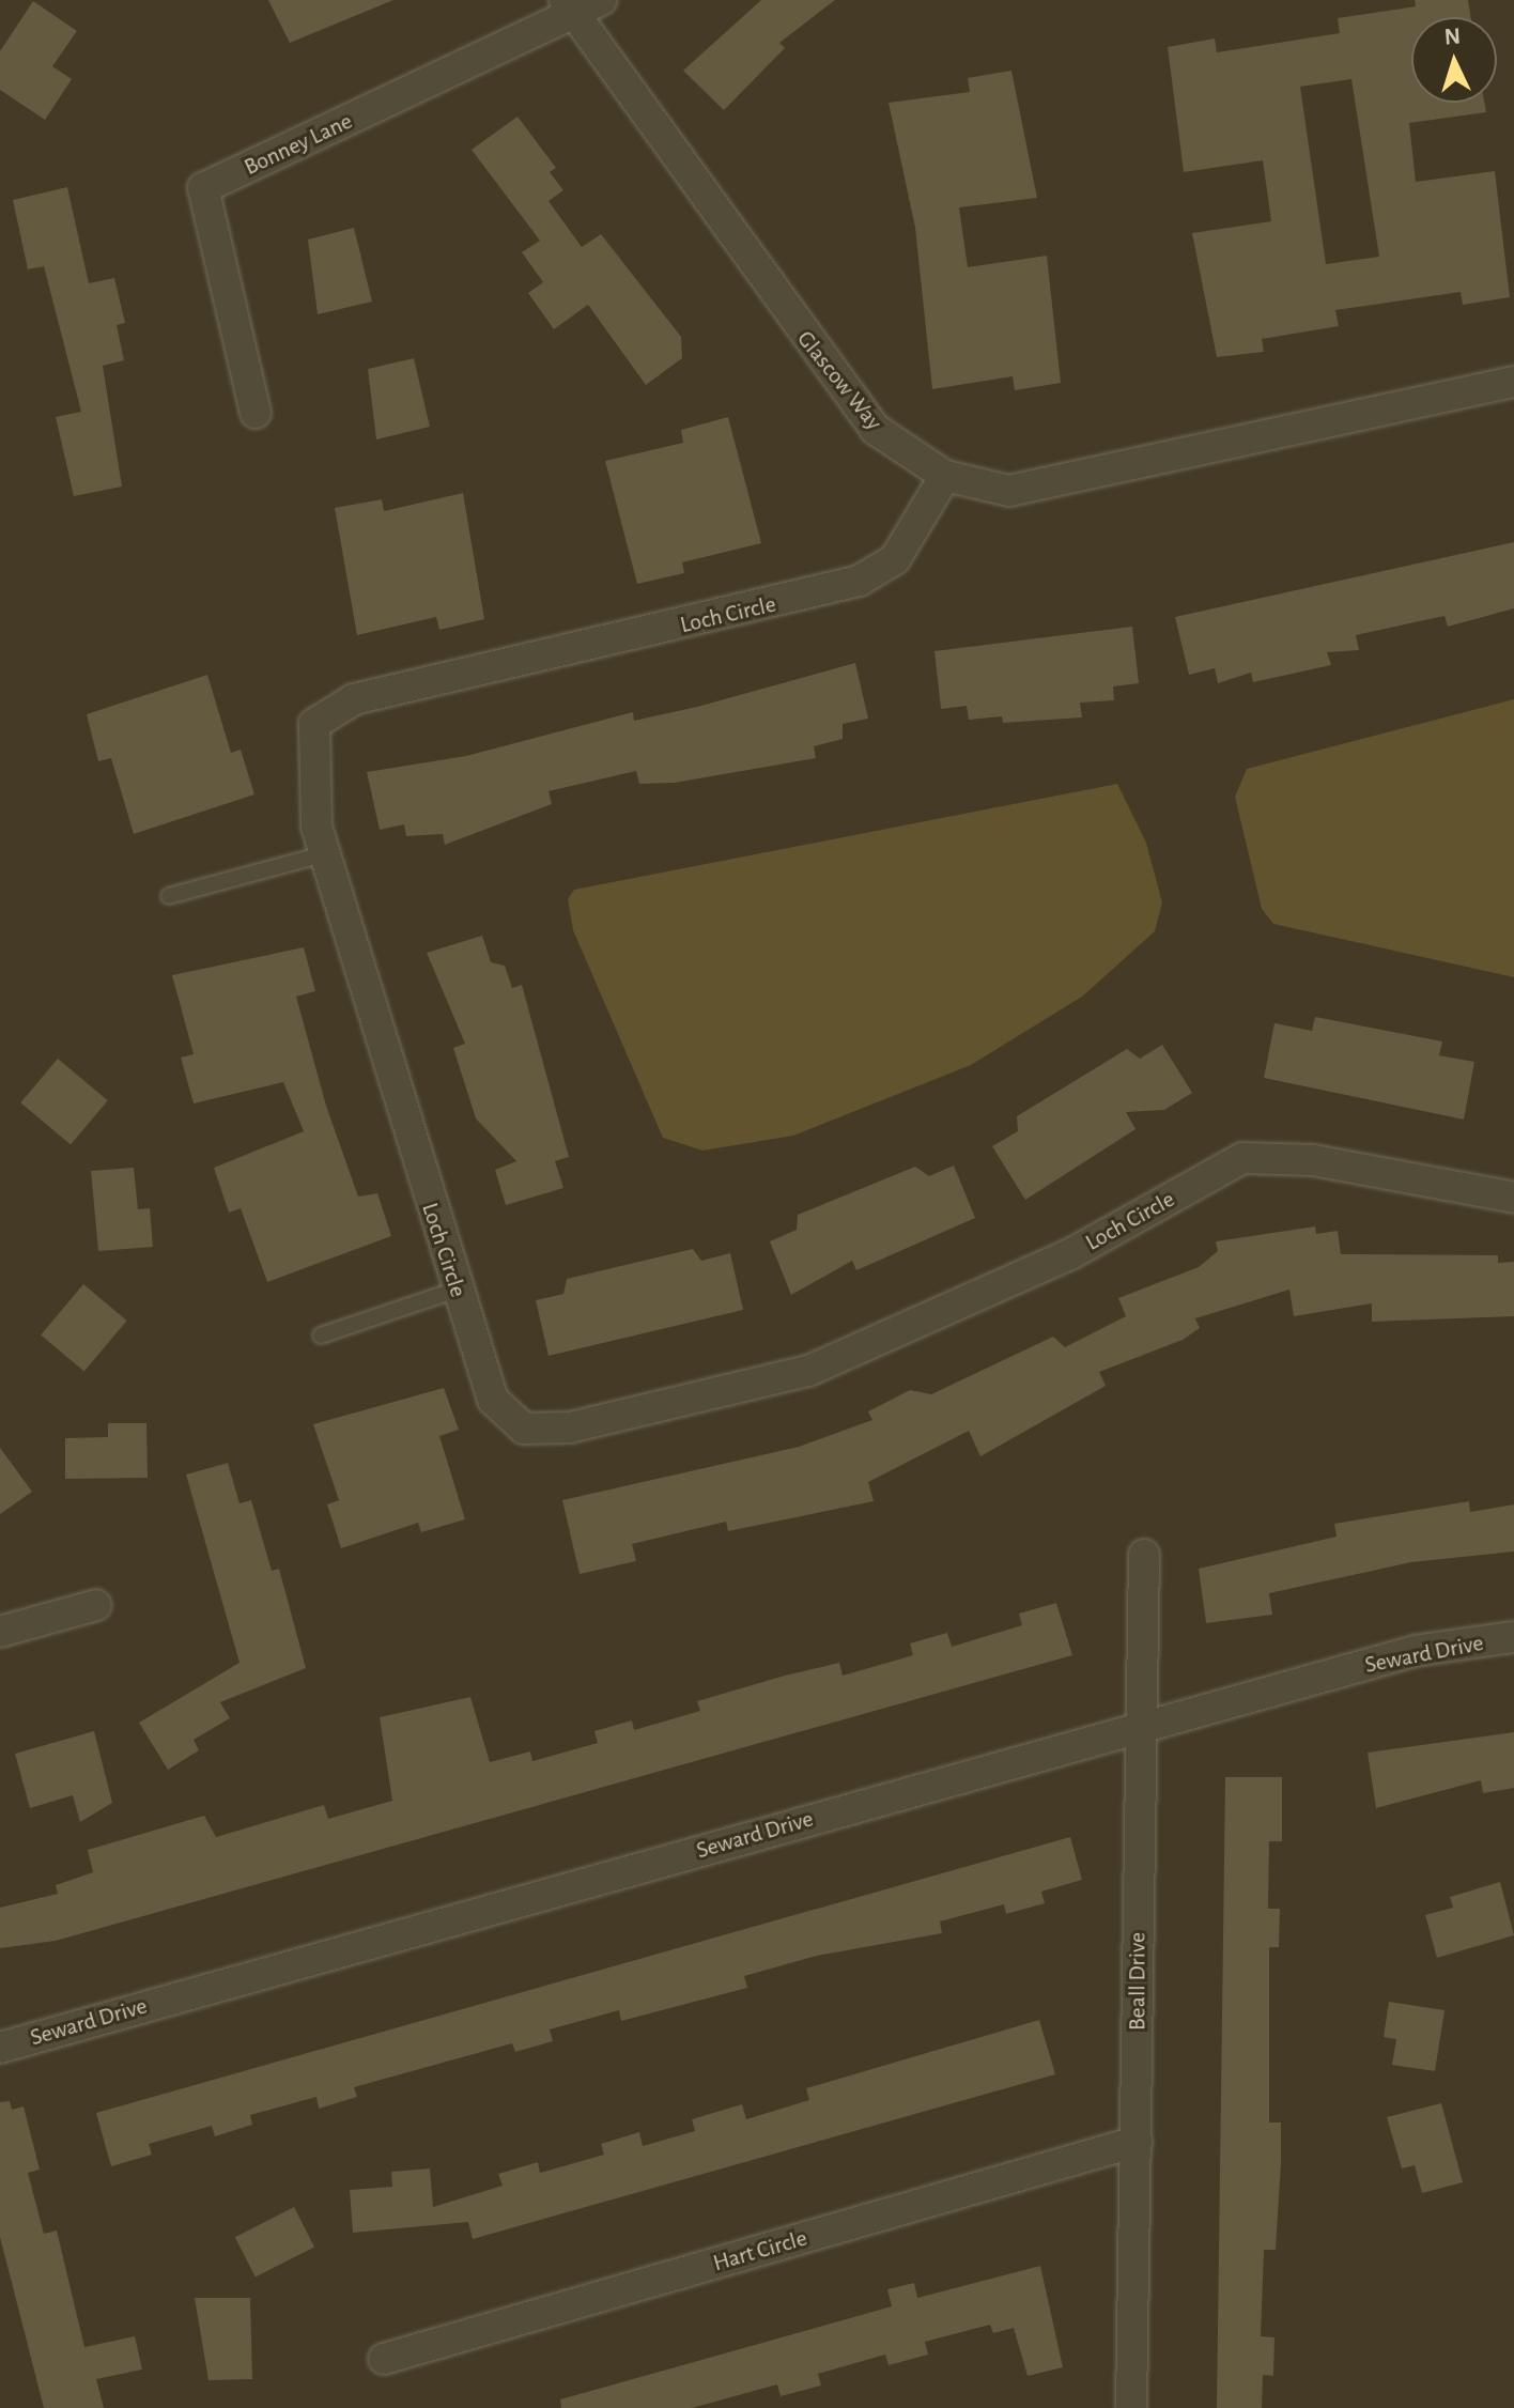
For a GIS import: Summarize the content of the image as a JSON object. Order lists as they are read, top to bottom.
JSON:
{
  "streets": {
    "street": [
      "Bonney Lane",
      "Glascow Way",
      "Loch Circle",
      "Seward Drive",
      "Beall Drive",
      "Hart Circle"
    ]
  },
  "crossings": [
    ["Bonney Lane", "Glascow Way"],
    ["Glascow Way", "Loch Circle"],
    ["Seward Drive", "Beall Drive"],
    ["Beall Drive", "Hart Circle"]
  ],
  "north": "top"
}
